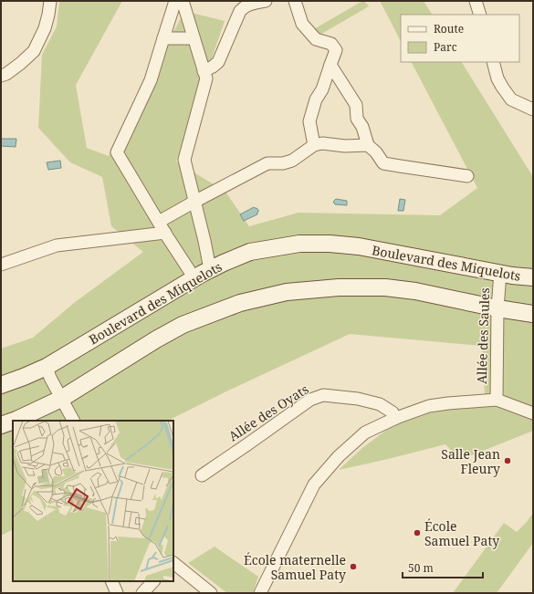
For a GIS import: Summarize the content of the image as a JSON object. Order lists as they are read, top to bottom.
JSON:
{
  "streets": {
    "main road": ["Boulevard des Miquelots"],
    "street": ["Allée des Saules", "Allée des Oyats"]
  },
  "crossings": [
    ["Boulevard des Miquelots", "Allée des Saules"]
  ],
  "places": ["Salle Jean Fleury", "École Samuel Paty", "École maternelle Samuel Paty"],
  "legend": ["Route", "Parc"],
  "scale_bar": "50 m"
}
